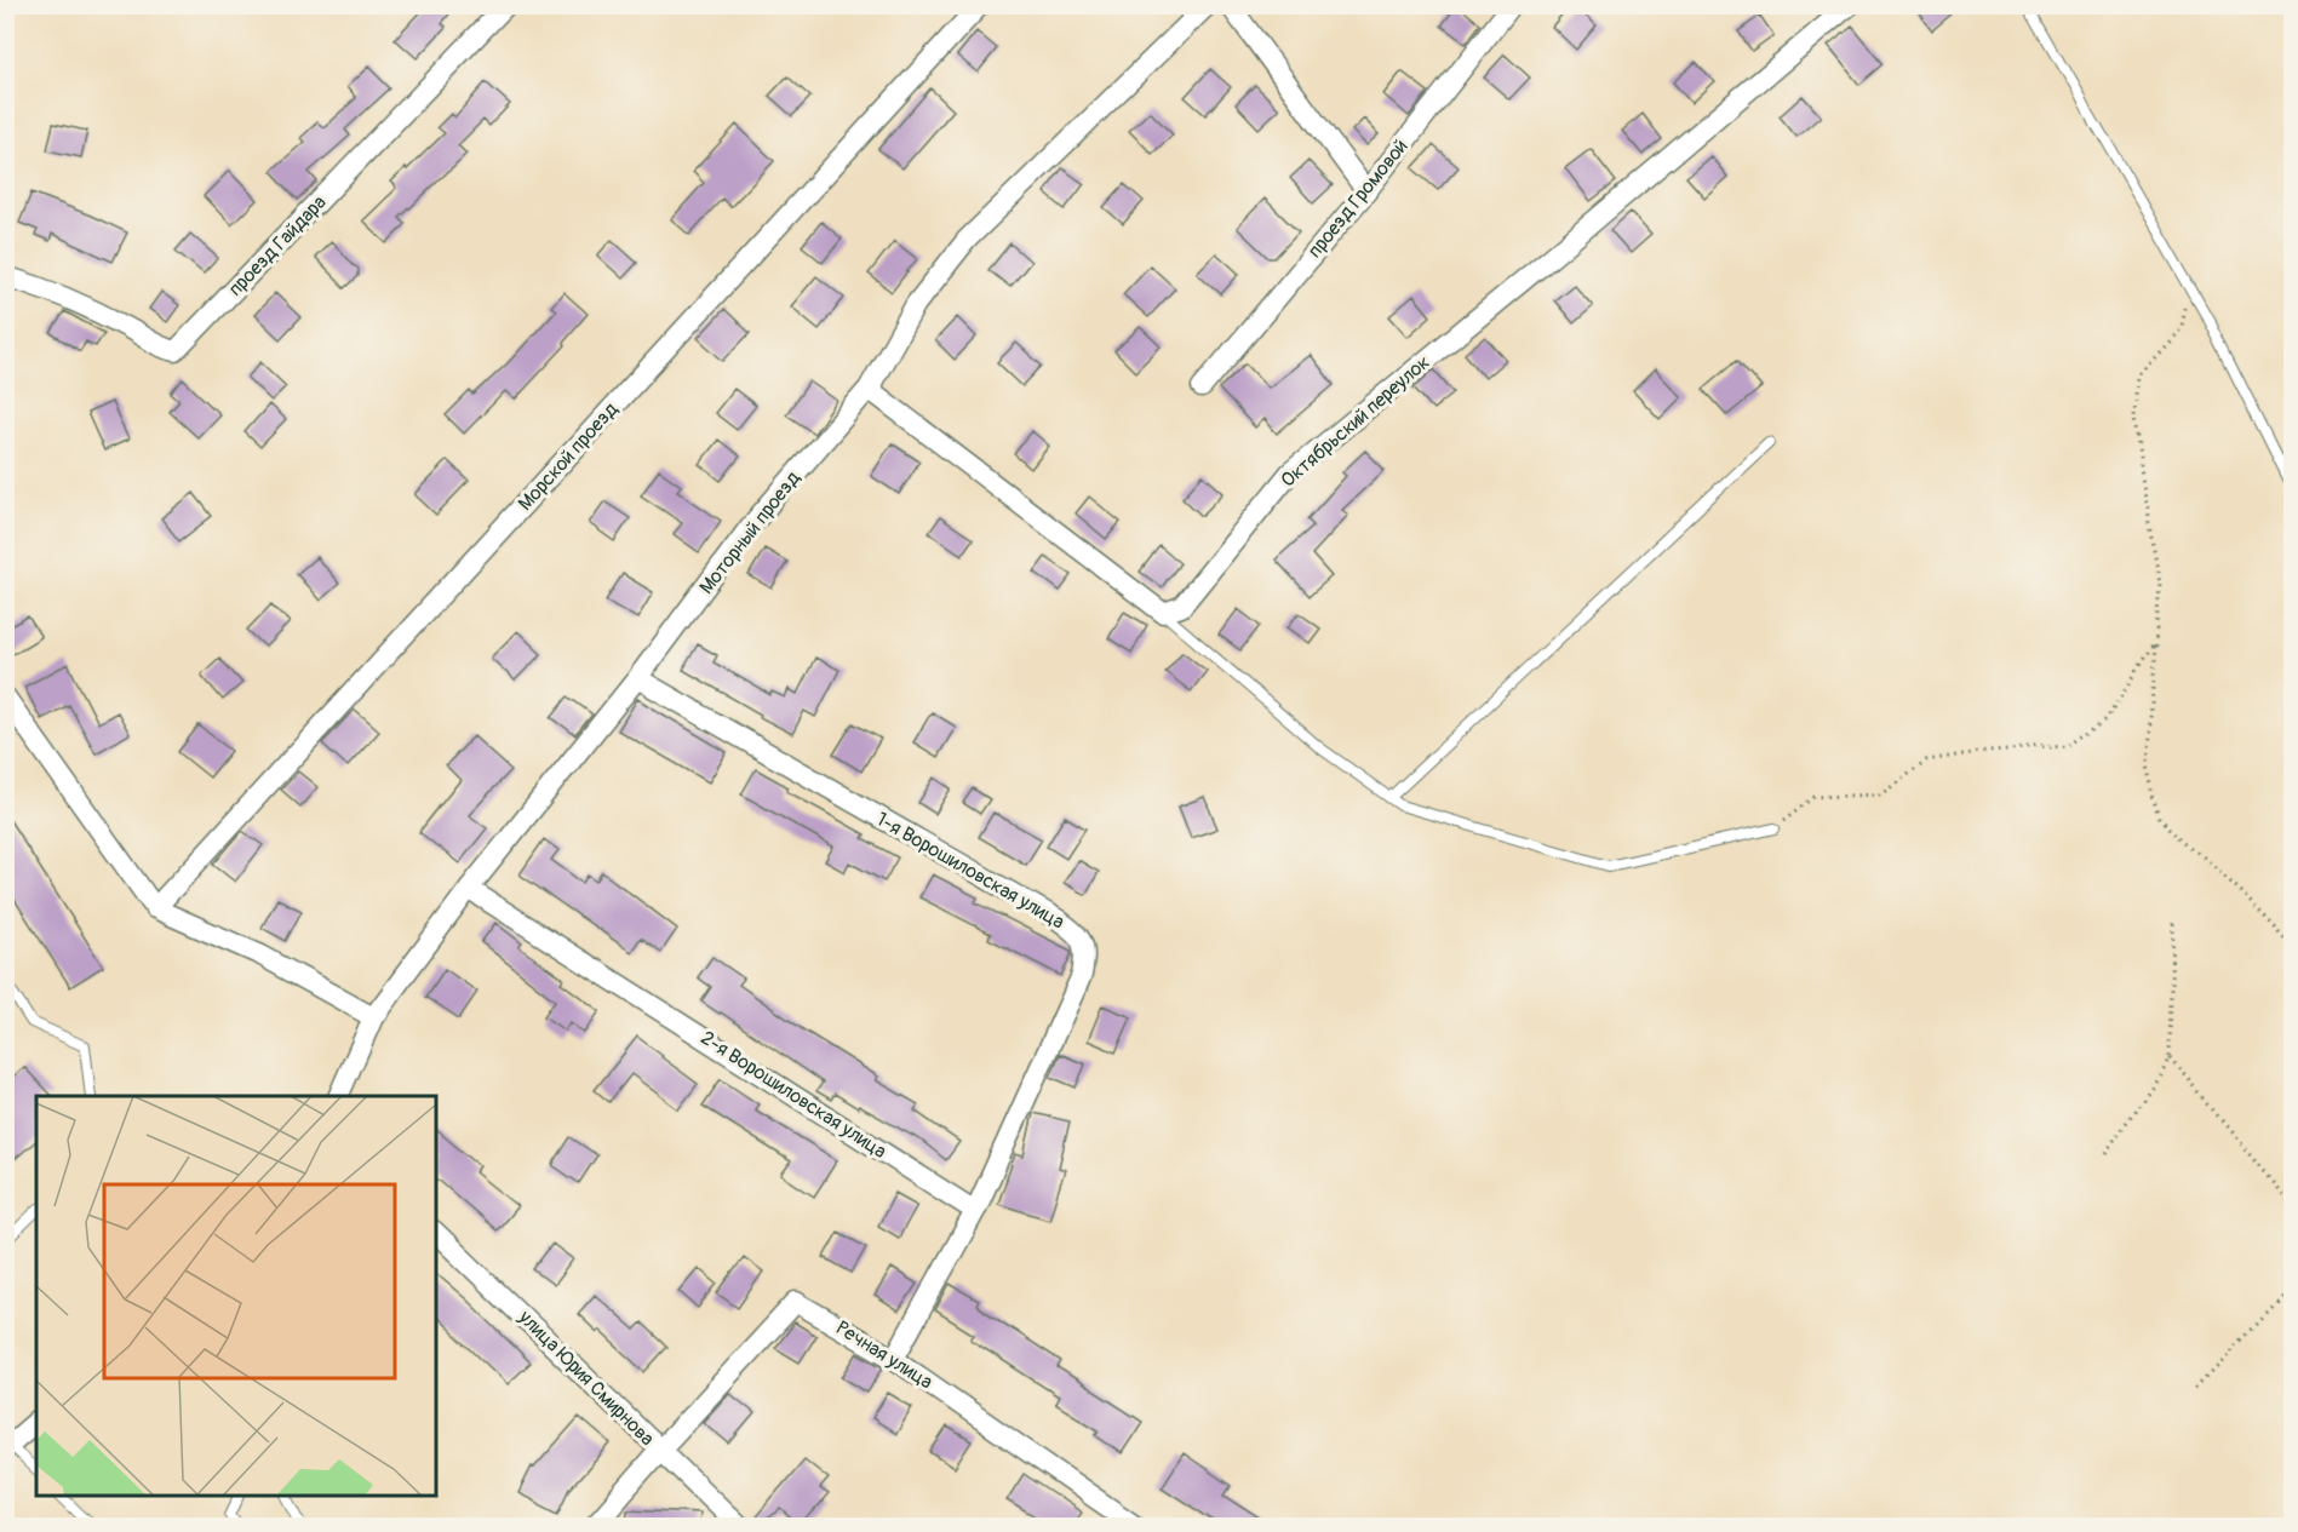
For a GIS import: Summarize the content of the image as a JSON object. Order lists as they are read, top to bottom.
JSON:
{
  "streets": {
    "street": [
      "проезд Громовой",
      "проезд Гайдара",
      "Октябрьский переулок",
      "Морской проезд",
      "Моторный проезд",
      "1-я Ворошиловская улица",
      "2-я Ворошиловская улица",
      "Речная улица",
      "улица Юрия Смирнова"
    ]
  },
  "crossings": [
    ["Моторный проезд", "1-я Ворошиловская улица"],
    ["Моторный проезд", "2-я Ворошиловская улица"],
    ["1-я Ворошиловская улица", "2-я Ворошиловская улица"],
    ["Речная улица", "улица Юрия Смирнова"]
  ]
}
